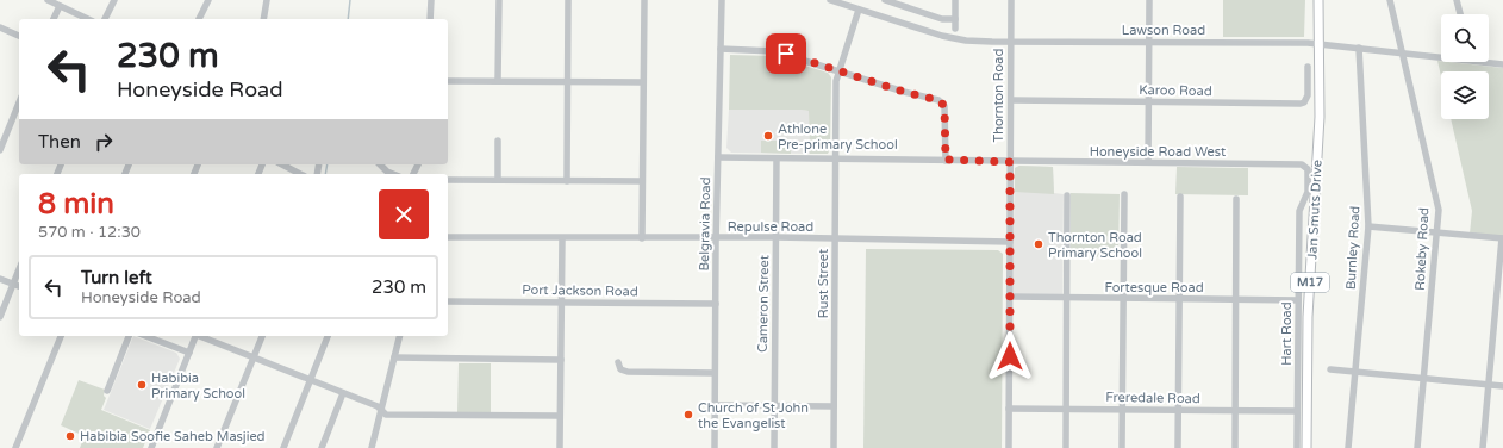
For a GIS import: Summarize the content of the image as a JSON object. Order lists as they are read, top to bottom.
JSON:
{
  "streets": {
    "main road": ["Jan Smuts Drive", "M17"],
    "street": [
      "Lawson Road",
      "Karoo Road",
      "Thornton Road",
      "Honeyside Road West",
      "Belgravia Road",
      "Repulse Road",
      "Burnley Road",
      "Rokeby Road",
      "Rust Street",
      "Fortesque Road",
      "Port Jackson Road",
      "Cameron Street",
      "Hart Road",
      "Freredale Road"
    ]
  },
  "crossings": [
    ["Lawson Road", "Thornton Road"],
    ["Lawson Road", "Jan Smuts Drive"],
    ["Lawson Road", "Burnley Road"],
    ["Lawson Road", "Rokeby Road"],
    ["Lawson Road", "Rust Street"],
    ["Karoo Road", "Thornton Road"],
    ["Thornton Road", "Honeyside Road West"],
    ["Thornton Road", "Repulse Road"],
    ["Thornton Road", "Fortesque Road"],
    ["Thornton Road", "Freredale Road"],
    ["Honeyside Road West", "Belgravia Road"],
    ["Honeyside Road West", "Rust Street"],
    ["Honeyside Road West", "Cameron Street"],
    ["Honeyside Road West", "Hart Road"],
    ["Belgravia Road", "Repulse Road"],
    ["Belgravia Road", "Port Jackson Road"],
    ["Repulse Road", "Rust Street"],
    ["Repulse Road", "Cameron Street"],
    ["Fortesque Road", "Hart Road"],
    ["Hart Road", "Freredale Road"]
  ],
  "places": [
    "Athlone Pre-primary School",
    "Thornton Road Primary School",
    "Habibia Primary School",
    "Church of St John the Evangelist",
    "Habibia Soofie Saheb Masjied"
  ],
  "page": {
    "turn": ["230 m", "Honeyside Road"],
    "then": "Then",
    "heading": ["8 min", "570 m · 12:30"],
    "list": [
      {
        "name": "Turn left",
        "note": "Honeyside Road",
        "value": "230 m"
      }
    ]
  }
}
